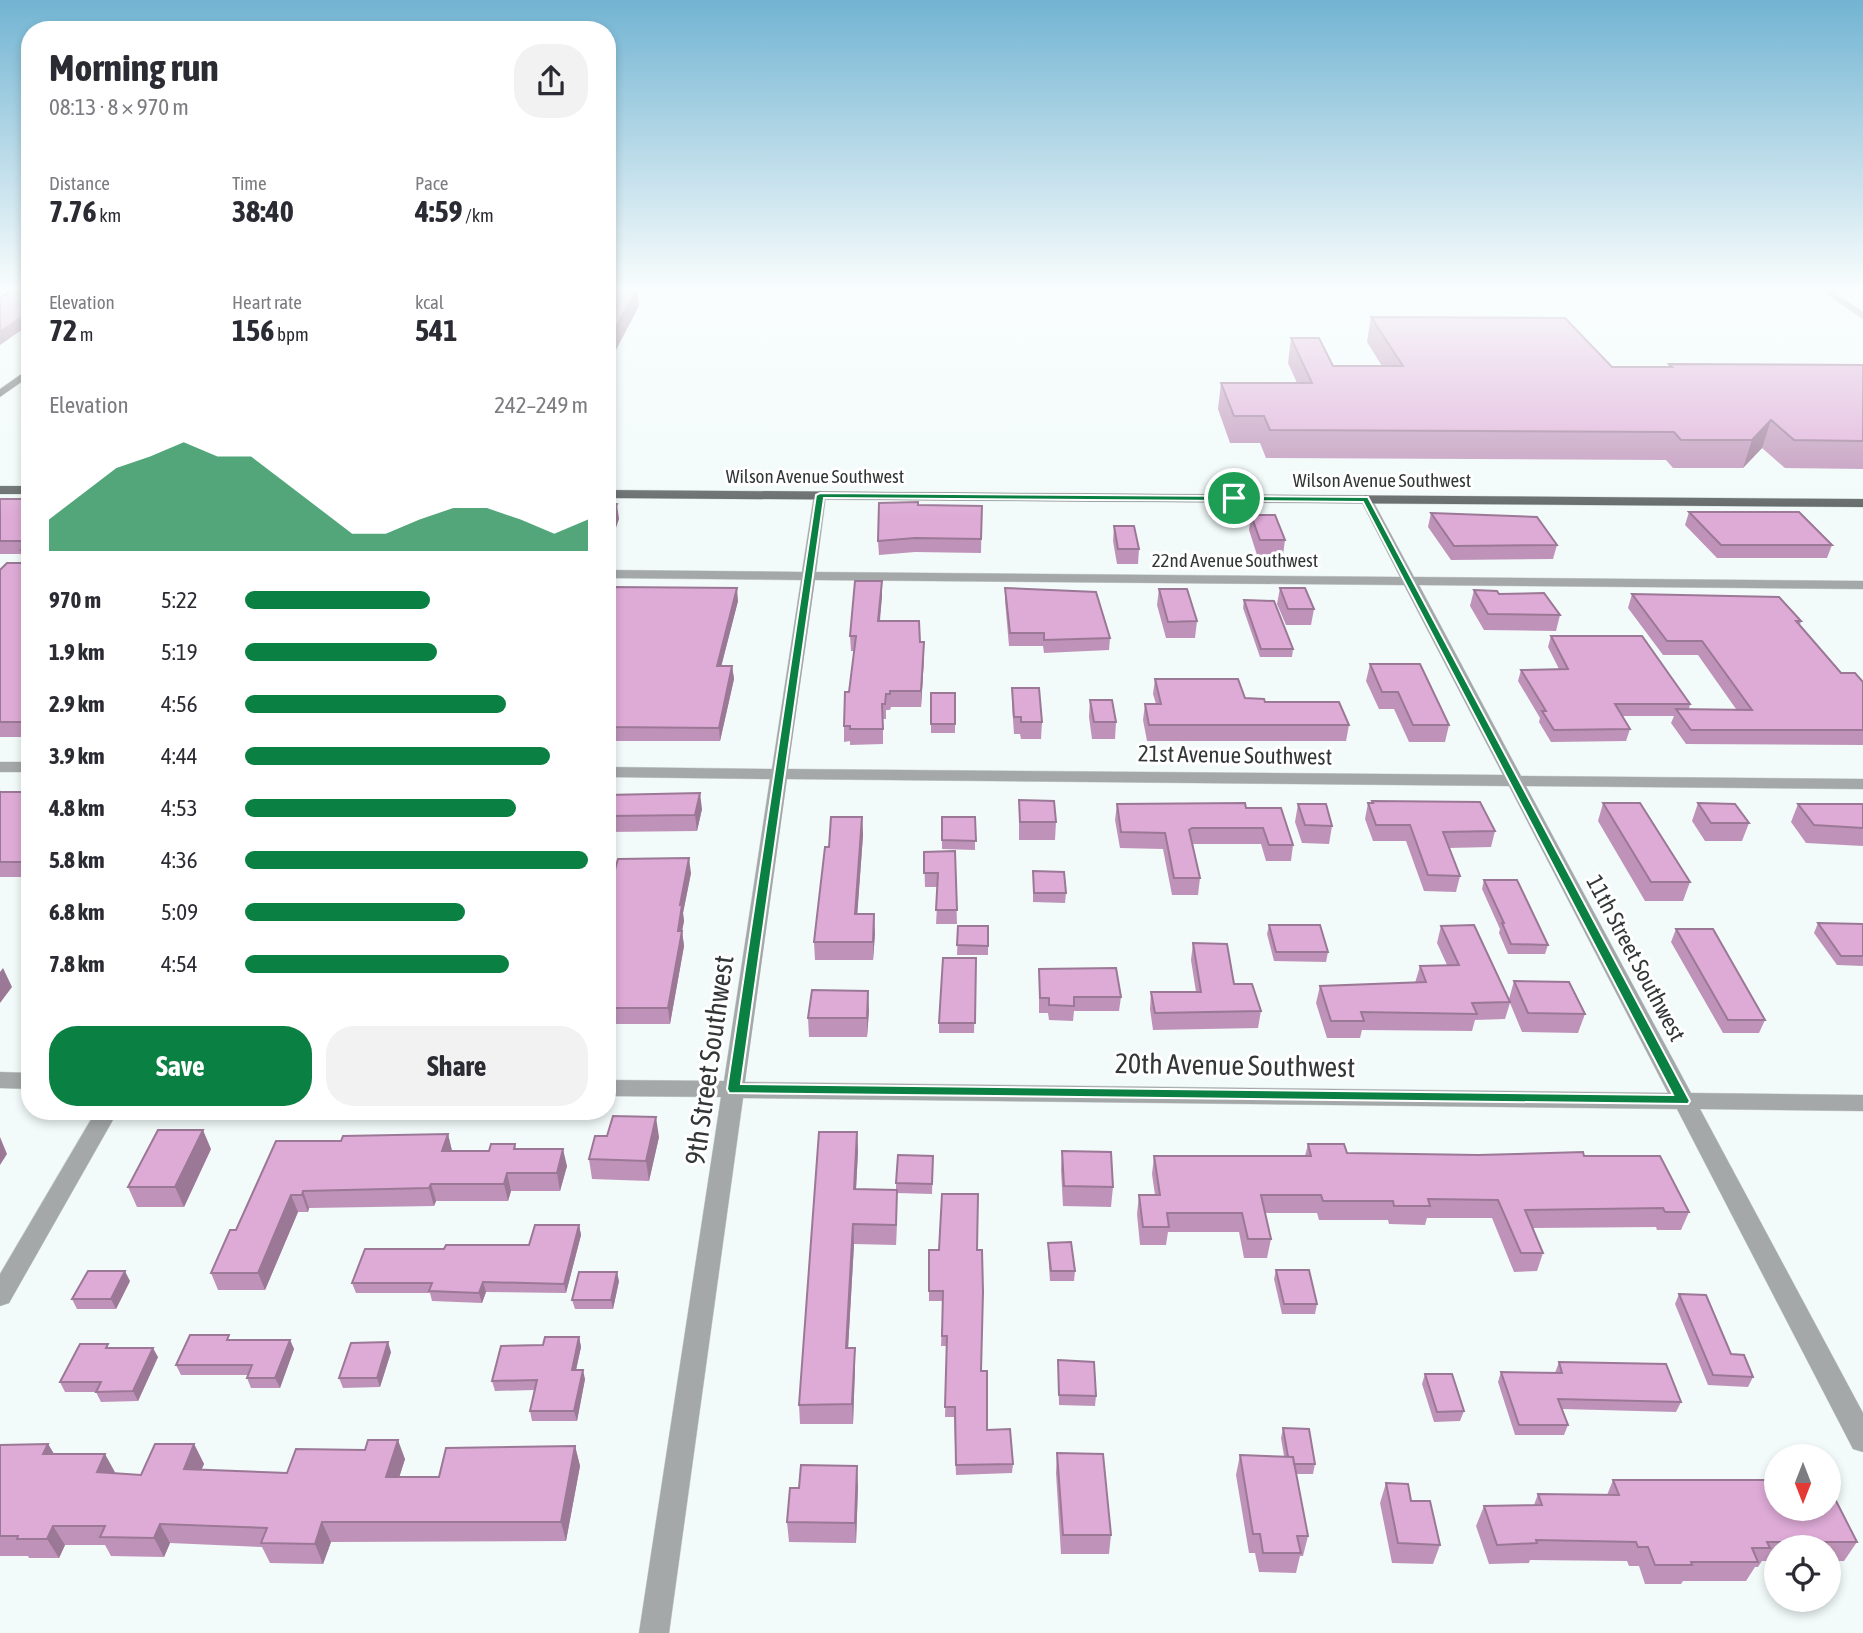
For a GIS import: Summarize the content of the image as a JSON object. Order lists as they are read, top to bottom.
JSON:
{
  "streets": {
    "main road": ["Wilson Avenue Southwest"],
    "street": [
      "22nd Avenue Southwest",
      "21st Avenue Southwest",
      "11th Street Southwest",
      "9th Street Southwest",
      "20th Avenue Southwest"
    ]
  },
  "crossings": [
    ["Wilson Avenue Southwest", "11th Street Southwest"],
    ["Wilson Avenue Southwest", "9th Street Southwest"],
    ["22nd Avenue Southwest", "11th Street Southwest"],
    ["22nd Avenue Southwest", "9th Street Southwest"],
    ["21st Avenue Southwest", "11th Street Southwest"],
    ["21st Avenue Southwest", "9th Street Southwest"],
    ["11th Street Southwest", "20th Avenue Southwest"],
    ["9th Street Southwest", "20th Avenue Southwest"]
  ],
  "north": "bottom",
  "page": {
    "heading": ["Morning run", "08:13 · 8 × 970 m"],
    "stats": [
      ["Distance", "7.76 km"],
      ["Time", "38:40"],
      ["Pace", "4:59 /km"],
      ["Elevation", "72 m"],
      ["Heart rate", "156 bpm"],
      ["kcal", "541"]
    ],
    "chart": ["Elevation", "242–249 m"],
    "list": [
      {
        "name": "970 m",
        "note": "5:22"
      },
      {
        "name": "1.9 km",
        "note": "5:19"
      },
      {
        "name": "2.9 km",
        "note": "4:56"
      },
      {
        "name": "3.9 km",
        "note": "4:44"
      },
      {
        "name": "4.8 km",
        "note": "4:53"
      },
      {
        "name": "5.8 km",
        "note": "4:36"
      },
      {
        "name": "6.8 km",
        "note": "5:09"
      },
      {
        "name": "7.8 km",
        "note": "4:54"
      }
    ],
    "buttons": ["Save", "Share"]
  }
}
